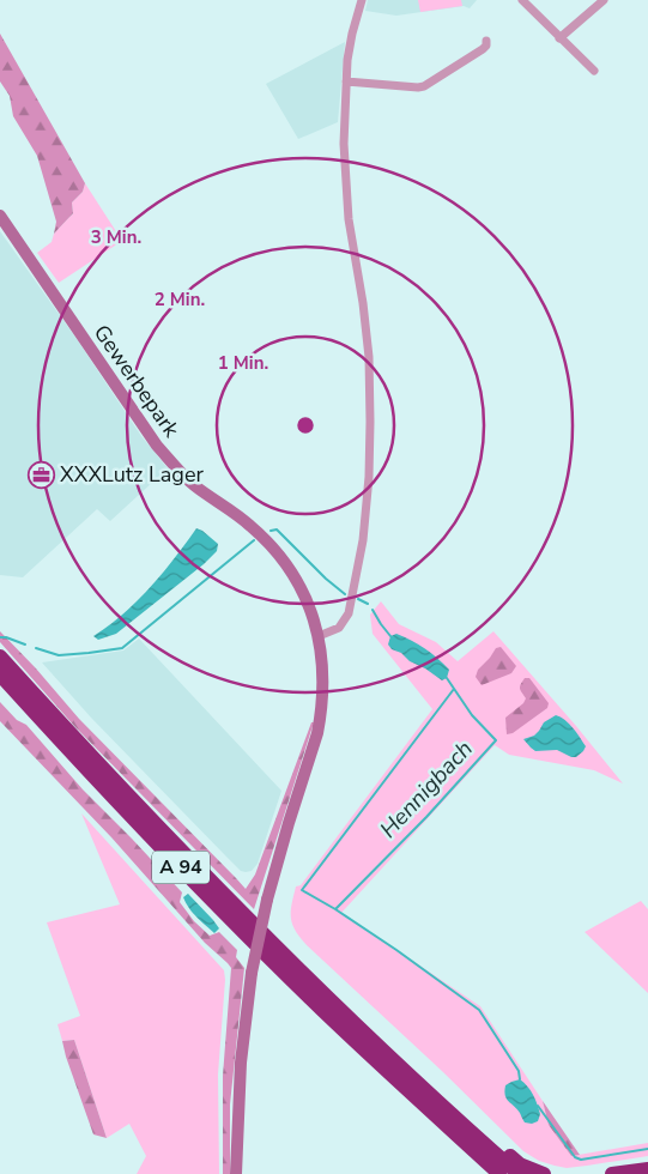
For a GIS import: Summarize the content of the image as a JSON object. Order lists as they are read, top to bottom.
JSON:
{
  "streets": {
    "highway": ["A 94"],
    "street": ["Gewerbepark"]
  },
  "water": ["Hennigbach"],
  "places": {
    "office": ["XXXLutz Lager"]
  },
  "rings": ["3 Min.", "2 Min.", "1 Min."]
}
